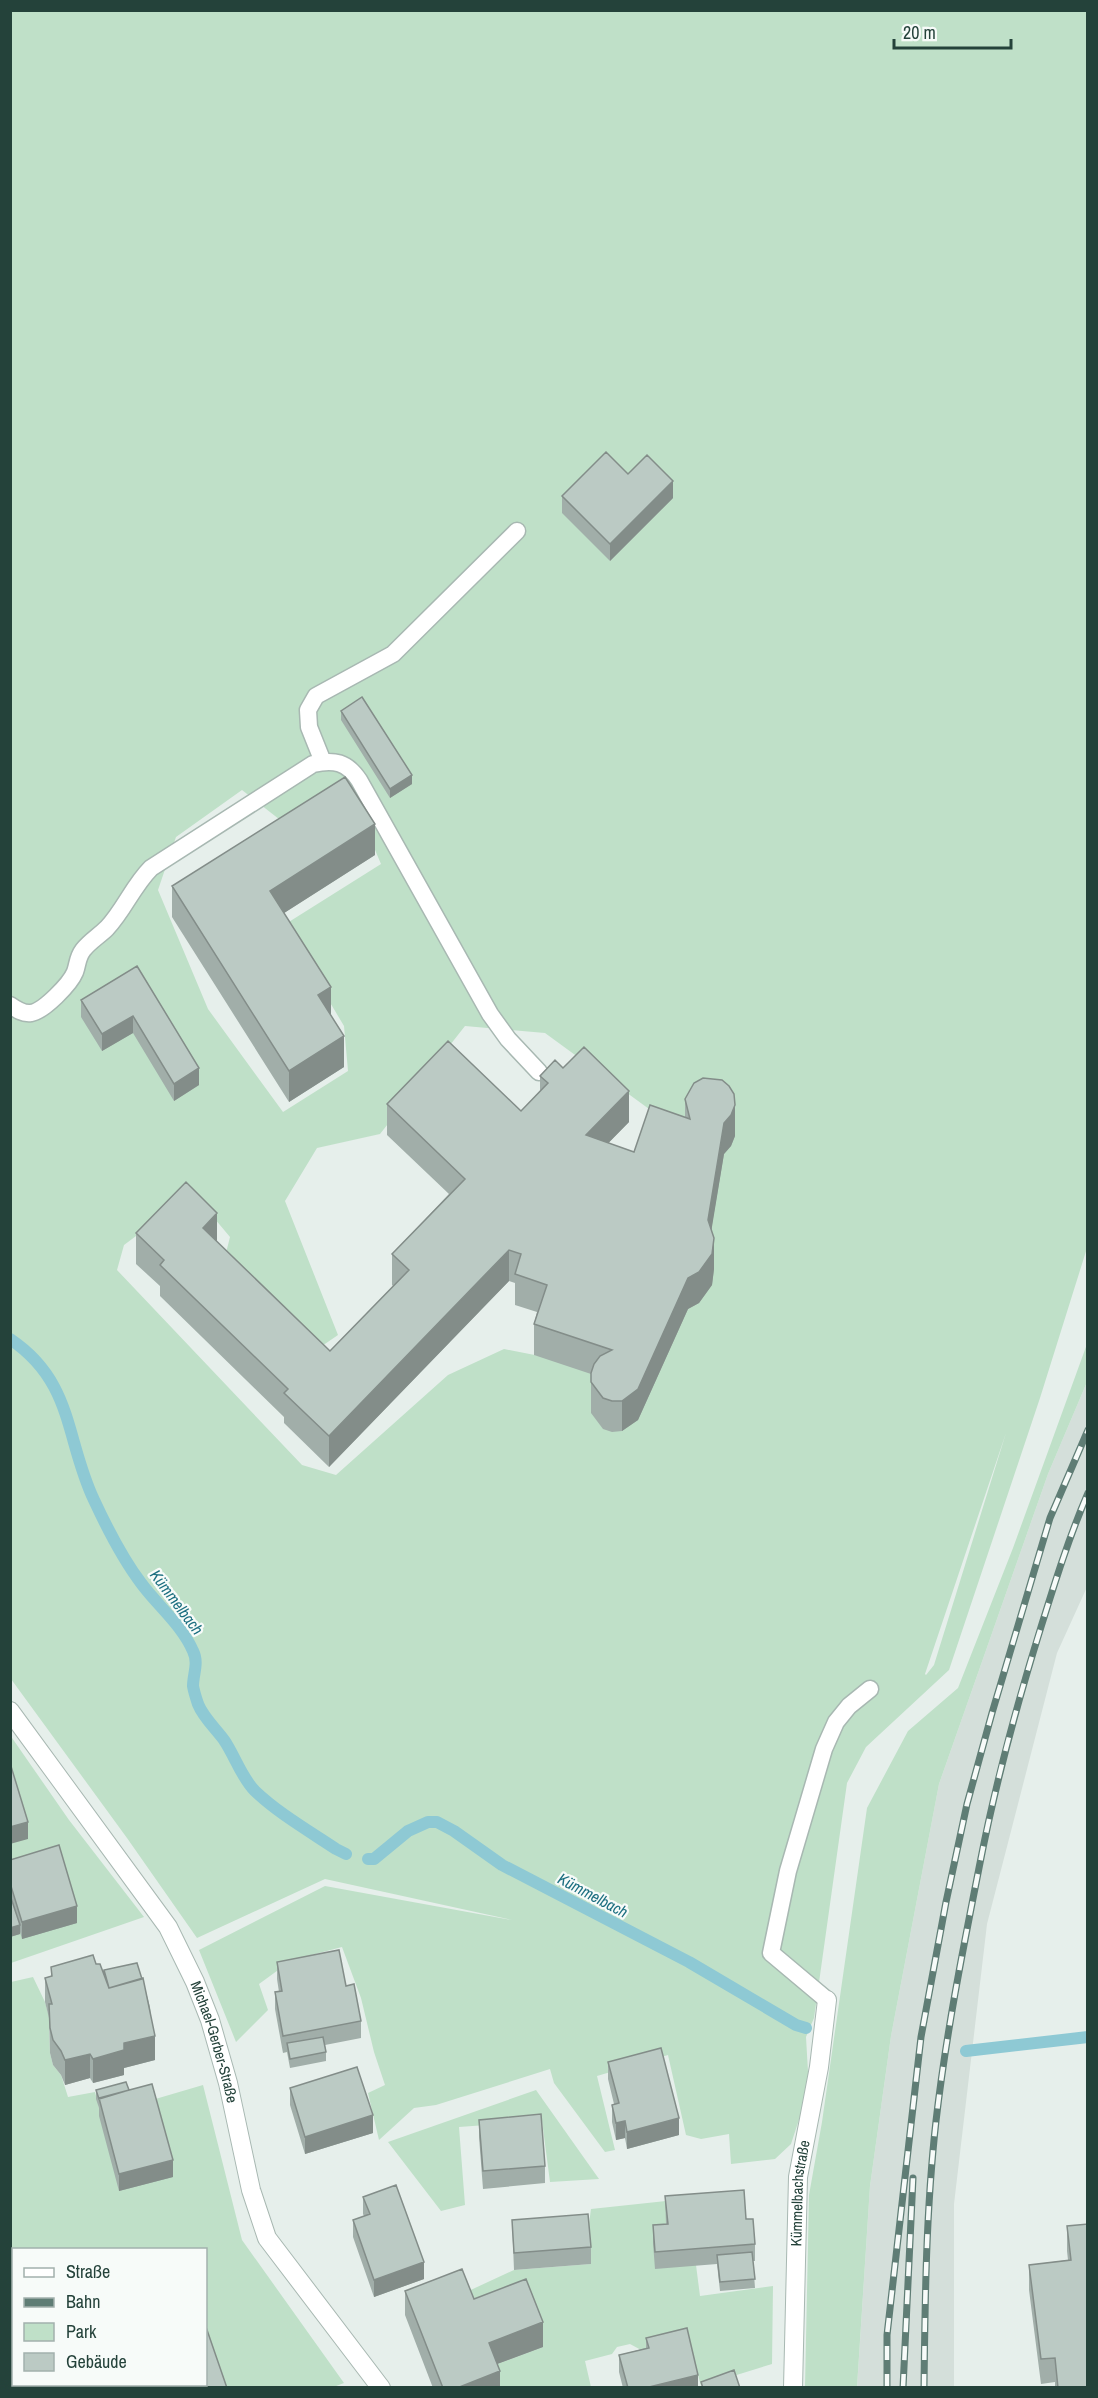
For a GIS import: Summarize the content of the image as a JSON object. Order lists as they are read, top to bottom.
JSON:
{
  "streets": {
    "street": ["Michael-Gerber-Straße", "Kümmelbachstraße"]
  },
  "water": ["Kümmelbach"],
  "legend": [
    "Straße",
    "Bahn",
    "Park",
    "Gebäude"
  ],
  "scale_bar": "20 m"
}
